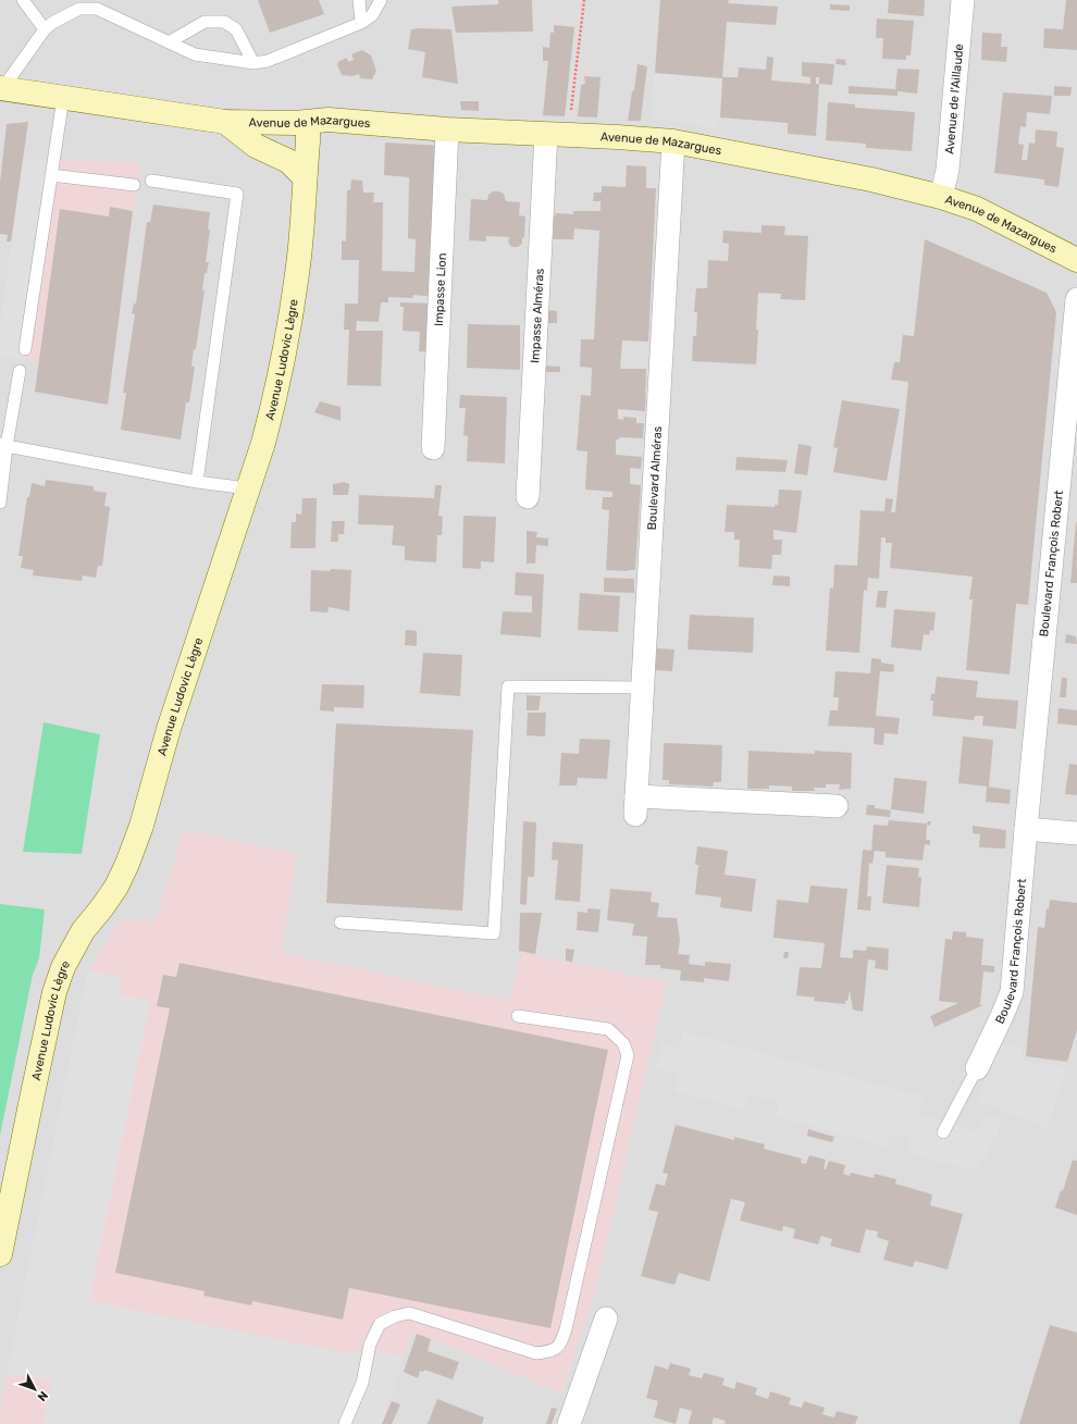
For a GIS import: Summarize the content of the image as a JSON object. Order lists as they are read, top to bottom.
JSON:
{
  "streets": {
    "street": [
      "Avenue de l'Aillaude",
      "Avenue de Mazargues",
      "Impasse Lion",
      "Impasse Alméras",
      "Avenue Ludovic Lègre",
      "Boulevard Alméras",
      "Boulevard François Robert"
    ]
  },
  "crossings": [
    ["Avenue de l'Aillaude", "Avenue de Mazargues"],
    ["Avenue de Mazargues", "Impasse Lion"],
    ["Avenue de Mazargues", "Impasse Alméras"],
    ["Avenue de Mazargues", "Avenue Ludovic Lègre"],
    ["Avenue de Mazargues", "Boulevard Alméras"]
  ],
  "north": "bottom right"
}
